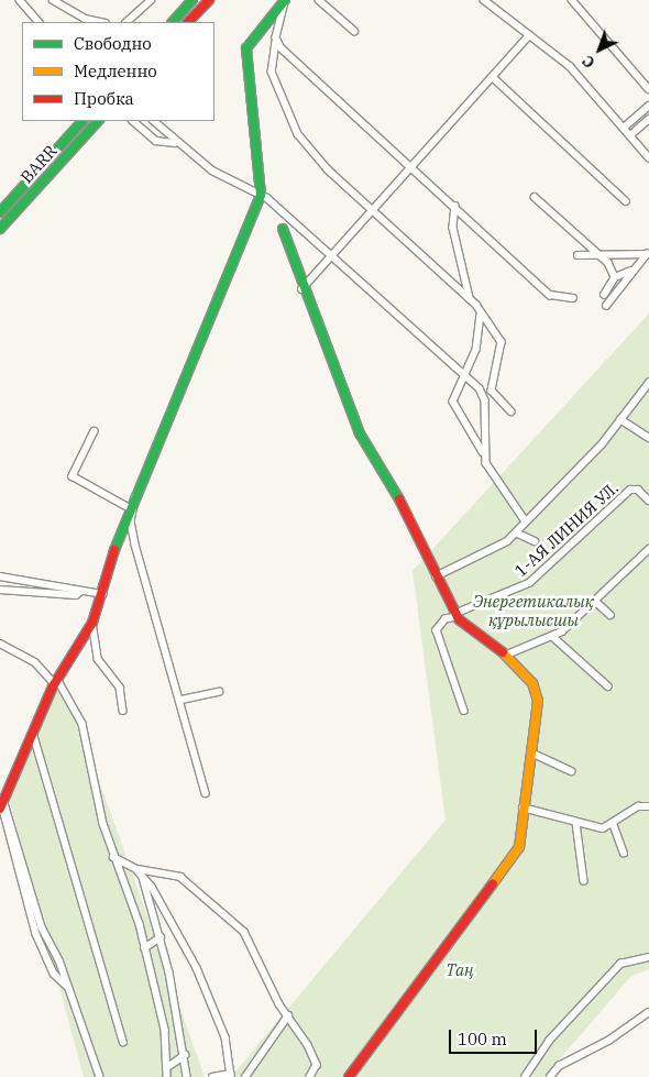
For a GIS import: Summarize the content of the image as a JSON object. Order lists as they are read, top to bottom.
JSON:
{
  "streets": {
    "main road": ["BARR"],
    "street": ["1-АЯ ЛИНИЯ УЛ."]
  },
  "parks": ["Энергетикалық құрылысшы", "Таң"],
  "legend": ["Свободно", "Медленно", "Пробка"],
  "scale_bar": "100 m",
  "north": "bottom left"
}
